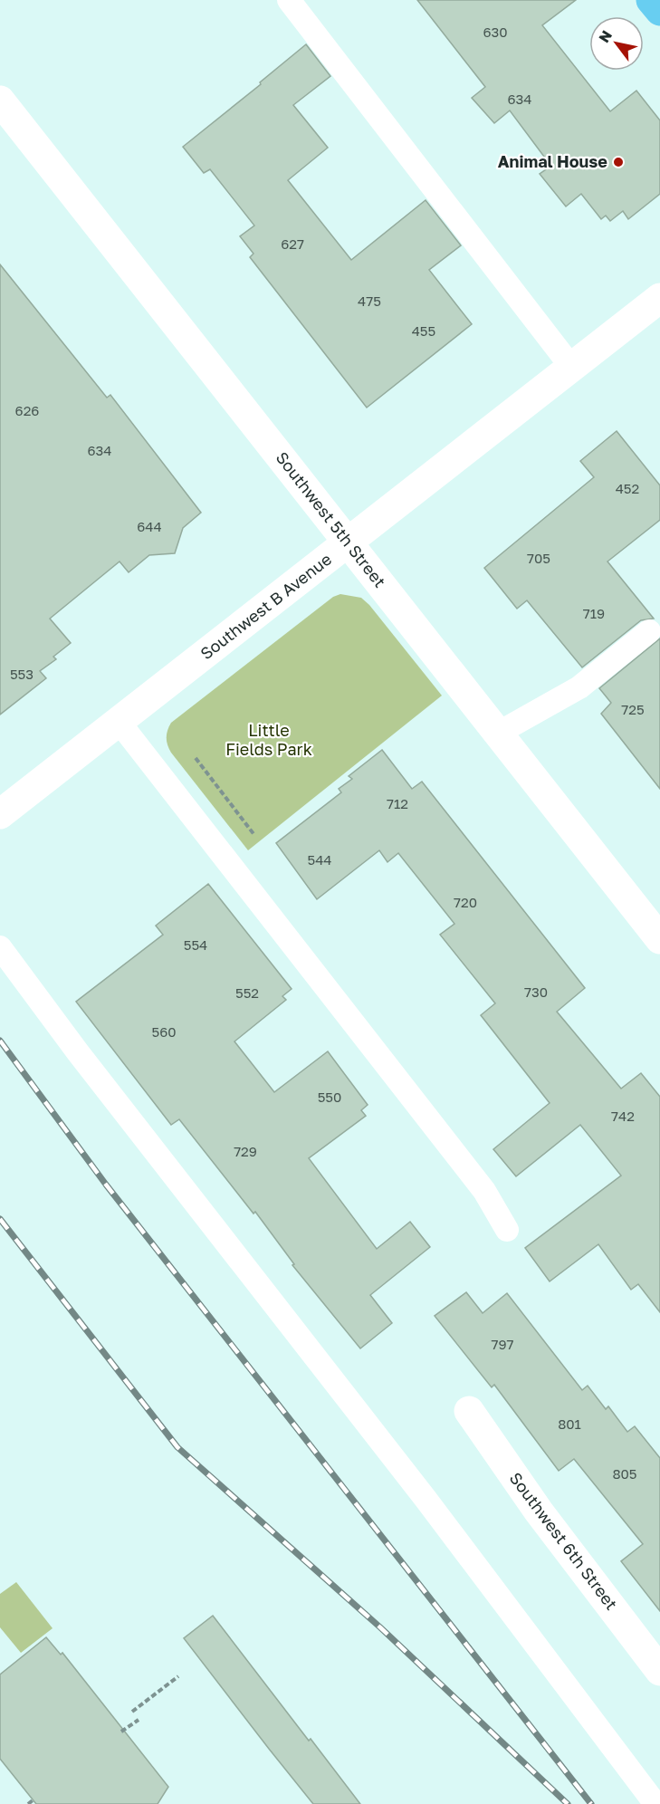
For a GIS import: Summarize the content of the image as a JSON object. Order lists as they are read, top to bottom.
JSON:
{
  "streets": {
    "street": ["Southwest 5th Street", "Southwest B Avenue", "Southwest 6th Street"]
  },
  "crossings": [
    ["Southwest 5th Street", "Southwest B Avenue"]
  ],
  "parks": ["Little Fields Park"],
  "places": ["Animal House"],
  "house_numbers": [
    "630",
    "634",
    "627",
    "475",
    "455",
    "626",
    "634",
    "452",
    "644",
    "705",
    "719",
    "553",
    "725",
    "712",
    "544",
    "720",
    "554",
    "730",
    "552",
    "560",
    "550",
    "742",
    "729",
    "797",
    "801",
    "805"
  ],
  "north": "top left"
}
